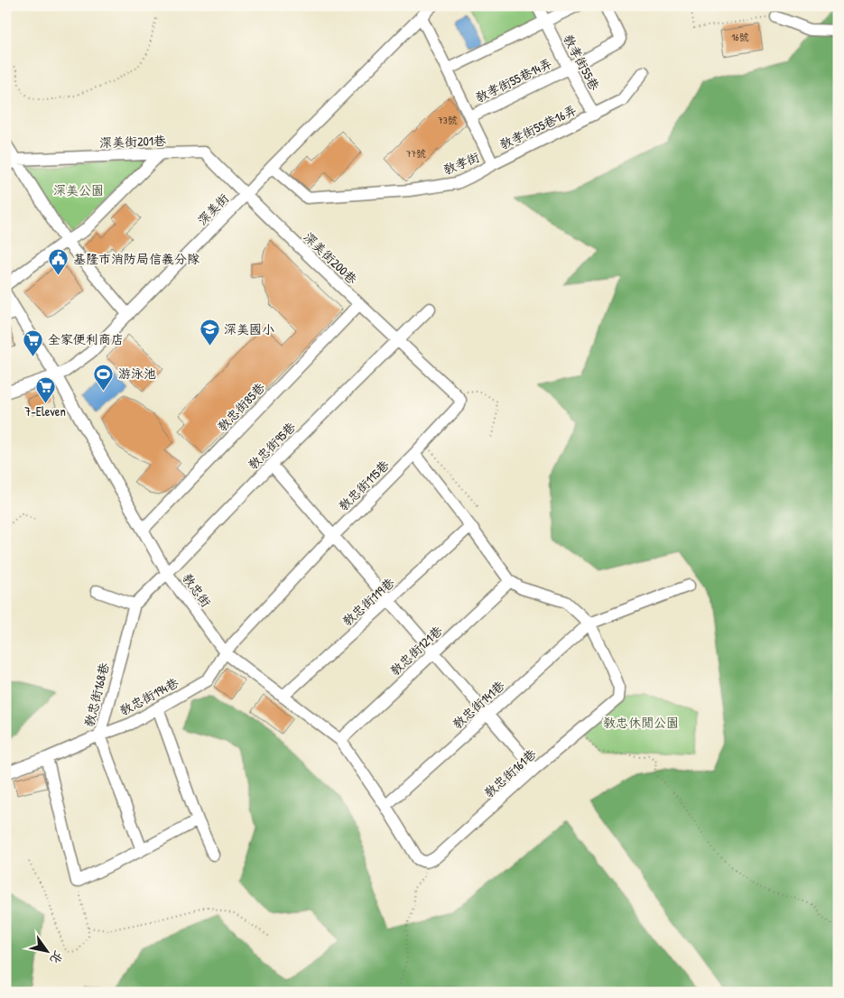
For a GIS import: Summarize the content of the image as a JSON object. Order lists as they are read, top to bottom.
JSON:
{
  "streets": {
    "street": [
      "教孝街55巷",
      "教孝街55巷14弄",
      "教孝街55巷16弄",
      "深美街201巷",
      "教孝街",
      "深美街",
      "深美街200巷",
      "教忠街85巷",
      "教忠街95巷",
      "教忠街115巷",
      "教忠街",
      "教忠街119巷",
      "教忠街121巷",
      "教忠街168巷",
      "教忠街194巷",
      "教忠街141巷",
      "教忠街161巷"
    ]
  },
  "crossings": [
    ["教孝街55巷", "教孝街55巷14弄"],
    ["教孝街55巷", "教孝街55巷16弄"],
    ["教孝街55巷14弄", "教孝街"],
    ["教孝街55巷16弄", "教孝街"],
    ["深美街201巷", "深美街"],
    ["深美街201巷", "深美街200巷"],
    ["教孝街", "深美街"],
    ["深美街", "深美街200巷"],
    ["深美街", "教忠街"],
    ["深美街200巷", "教忠街85巷"],
    ["深美街200巷", "教忠街95巷"],
    ["教忠街85巷", "教忠街"],
    ["教忠街95巷", "教忠街"],
    ["教忠街115巷", "教忠街"],
    ["教忠街115巷", "教忠街194巷"],
    ["教忠街", "教忠街119巷"],
    ["教忠街", "教忠街121巷"],
    ["教忠街", "教忠街194巷"],
    ["教忠街", "教忠街141巷"],
    ["教忠街", "教忠街161巷"],
    ["教忠街168巷", "教忠街194巷"],
    ["教忠街141巷", "教忠街161巷"]
  ],
  "parks": ["深美公園", "教忠休閒公園"],
  "places": {
    "public building": ["基隆市消防局信義分隊"],
    "school or university": ["深美國小"],
    "supermarket": ["全家便利商店", "7-Eleven"],
    "sports": ["游泳池"]
  },
  "house_numbers": ["16號", "73號", "77號"],
  "north": "bottom right"
}
